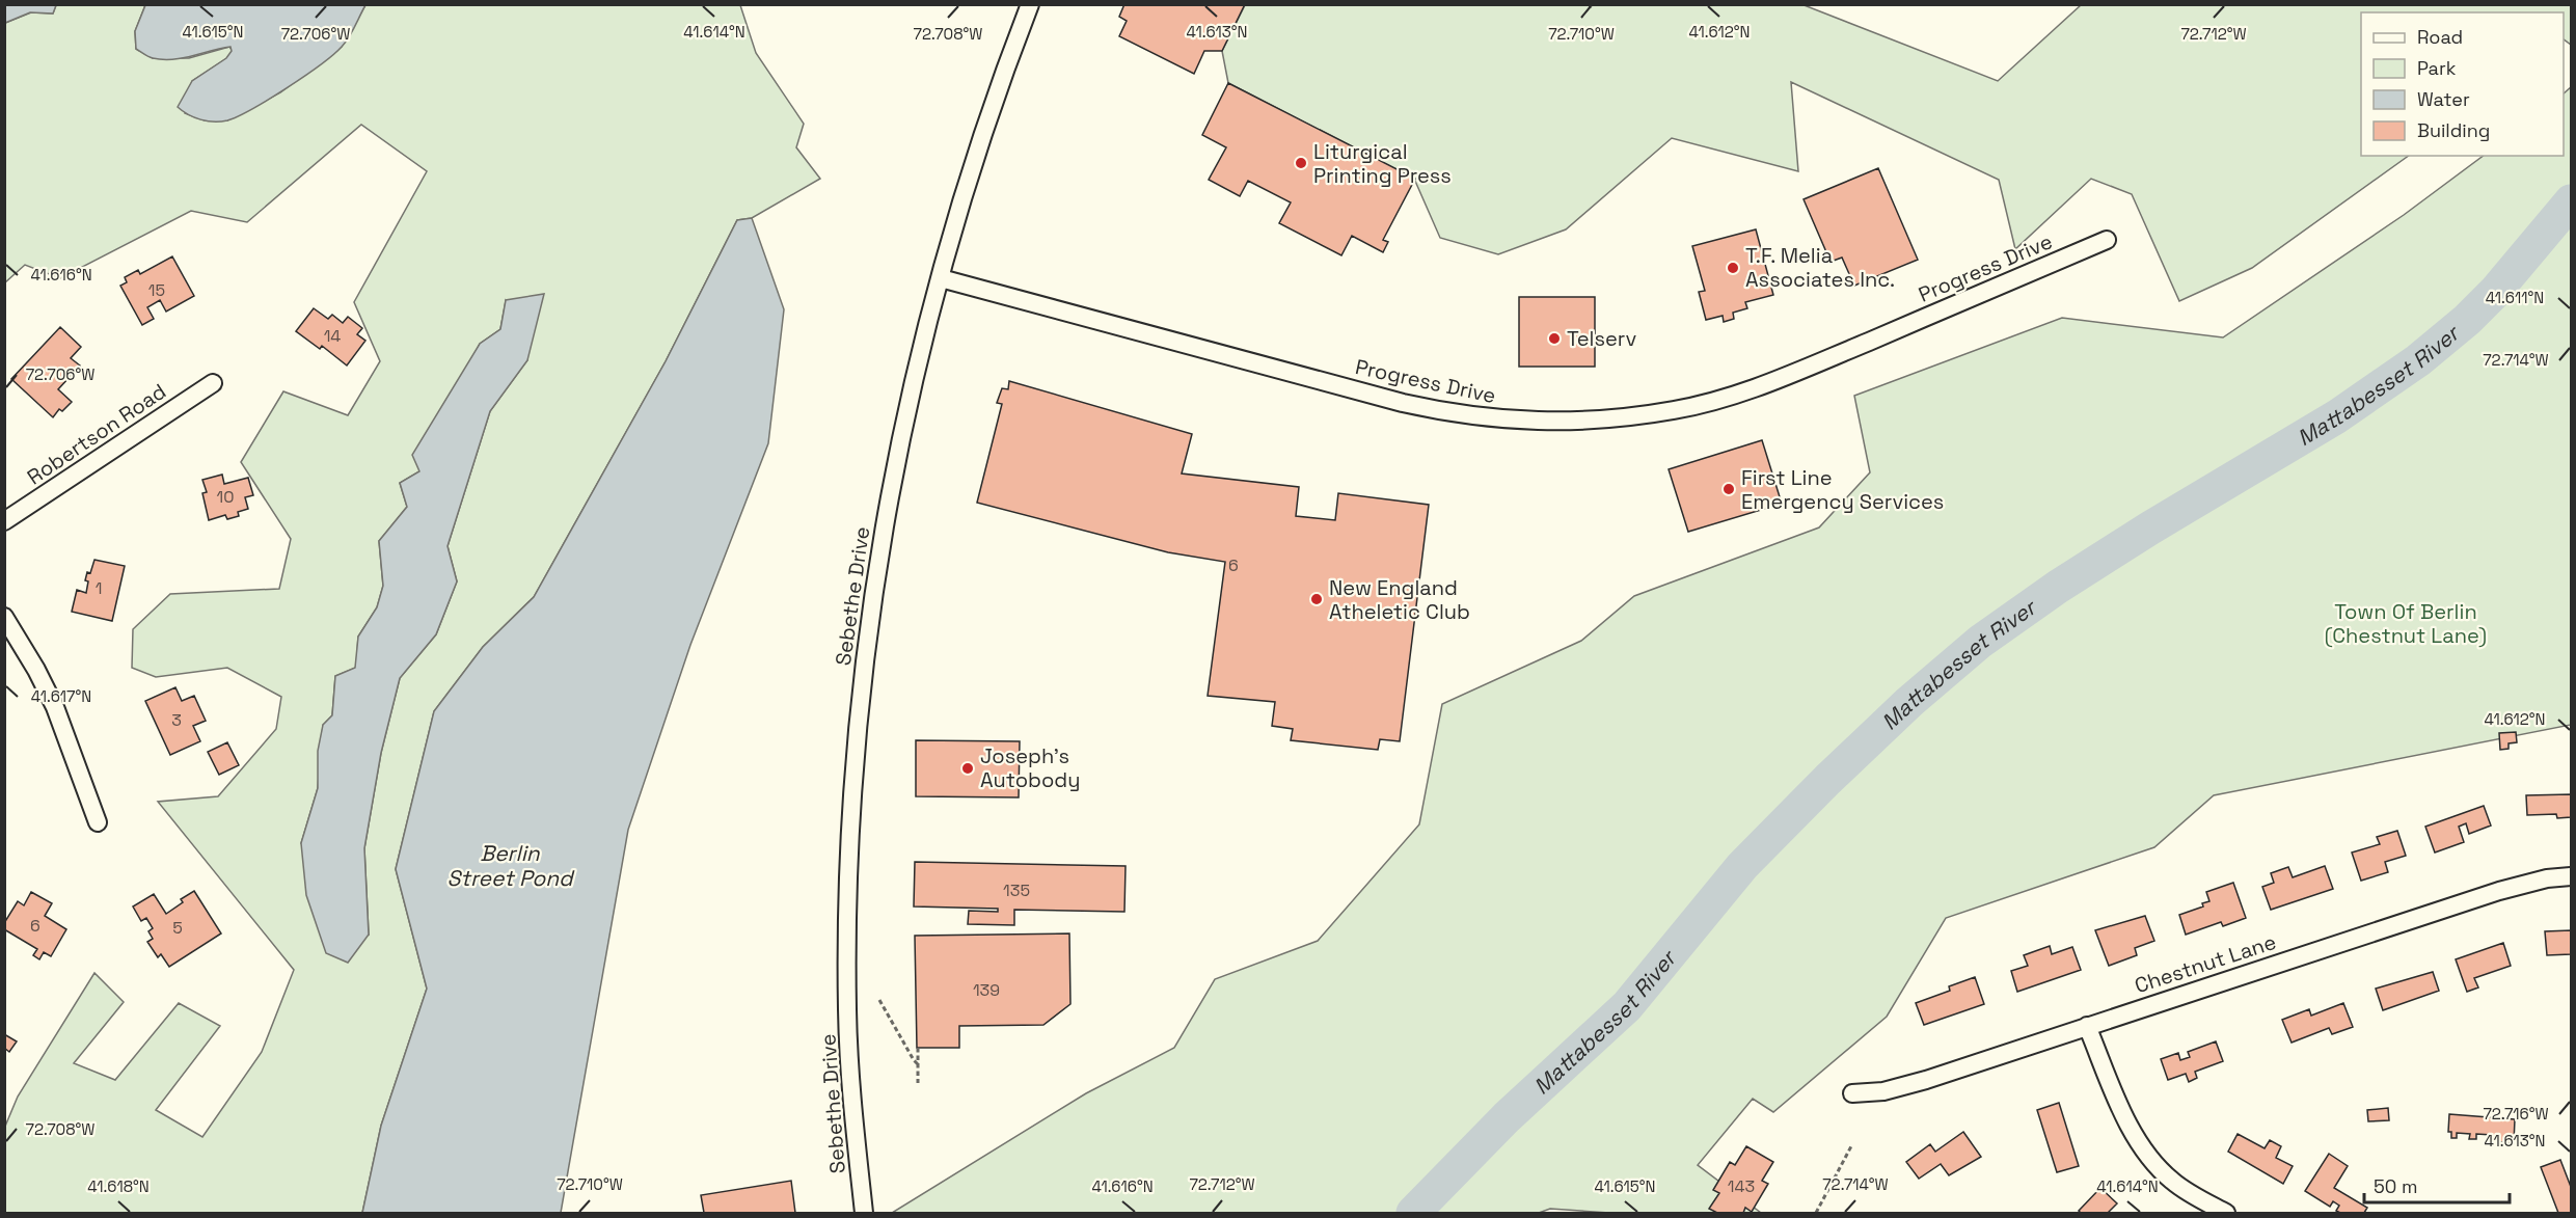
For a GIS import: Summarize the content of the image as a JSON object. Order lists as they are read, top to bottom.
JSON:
{
  "streets": {
    "street": [
      "Progress Drive",
      "Robertson Road",
      "Sebethe Drive",
      "Chestnut Lane"
    ]
  },
  "crossings": [
    ["Progress Drive", "Sebethe Drive"]
  ],
  "water": ["Mattabesset River", "Berlin Street Pond"],
  "parks": ["Town Of Berlin (Chestnut Lane)"],
  "places": [
    "Liturgical Printing Press",
    "T.F. Melia Associates Inc.",
    "Telserv",
    "First Line Emergency Services",
    "New England Atheletic Club",
    "Joseph's Autobody"
  ],
  "house_numbers": [
    "15",
    "14",
    "10",
    "6",
    "1",
    "3",
    "135",
    "6",
    "5",
    "139",
    "143"
  ],
  "legend": [
    "Road",
    "Park",
    "Water",
    "Building"
  ],
  "scale_bar": "50 m",
  "coordinates": [
    "41.613°N",
    "41.615°N",
    "41.614°N",
    "41.612°N",
    "72.706°W",
    "72.708°W",
    "72.710°W",
    "72.712°W",
    "41.616°N",
    "41.611°N",
    "72.714°W",
    "41.617°N",
    "72.716°W",
    "41.618°N"
  ]
}
